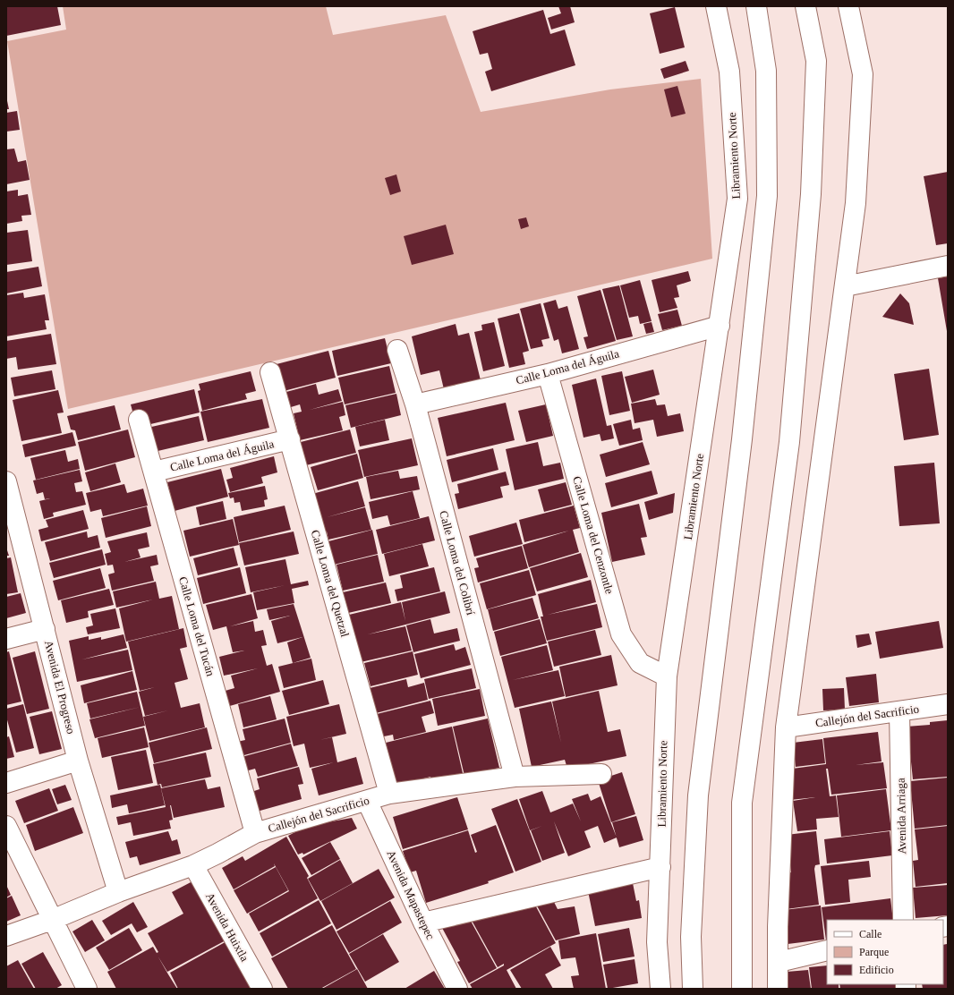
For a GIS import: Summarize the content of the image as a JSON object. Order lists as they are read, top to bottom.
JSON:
{
  "streets": {
    "main road": [
      "Libramiento Norte",
      "Calle Loma del Águila",
      "Calle Loma del Cenzontle",
      "Calle Loma del Colibrí",
      "Calle Loma del Quetzal",
      "Calle Loma del Tucán",
      "Avenida El Progreso",
      "Callejón del Sacrificio",
      "Avenida Arriaga",
      "Avenida Mapastepec",
      "Avenida Huixtla"
    ]
  },
  "crossings": [
    ["Libramiento Norte", "Calle Loma del Águila"],
    ["Libramiento Norte", "Calle Loma del Cenzontle"],
    ["Calle Loma del Águila", "Calle Loma del Cenzontle"],
    ["Calle Loma del Águila", "Calle Loma del Colibrí"],
    ["Calle Loma del Águila", "Calle Loma del Quetzal"],
    ["Calle Loma del Águila", "Calle Loma del Tucán"],
    ["Calle Loma del Colibrí", "Callejón del Sacrificio"],
    ["Calle Loma del Quetzal", "Callejón del Sacrificio"],
    ["Calle Loma del Tucán", "Callejón del Sacrificio"],
    ["Avenida El Progreso", "Callejón del Sacrificio"],
    ["Callejón del Sacrificio", "Avenida Arriaga"],
    ["Callejón del Sacrificio", "Avenida Mapastepec"],
    ["Callejón del Sacrificio", "Avenida Huixtla"]
  ],
  "legend": ["Calle", "Parque", "Edificio"]
}
